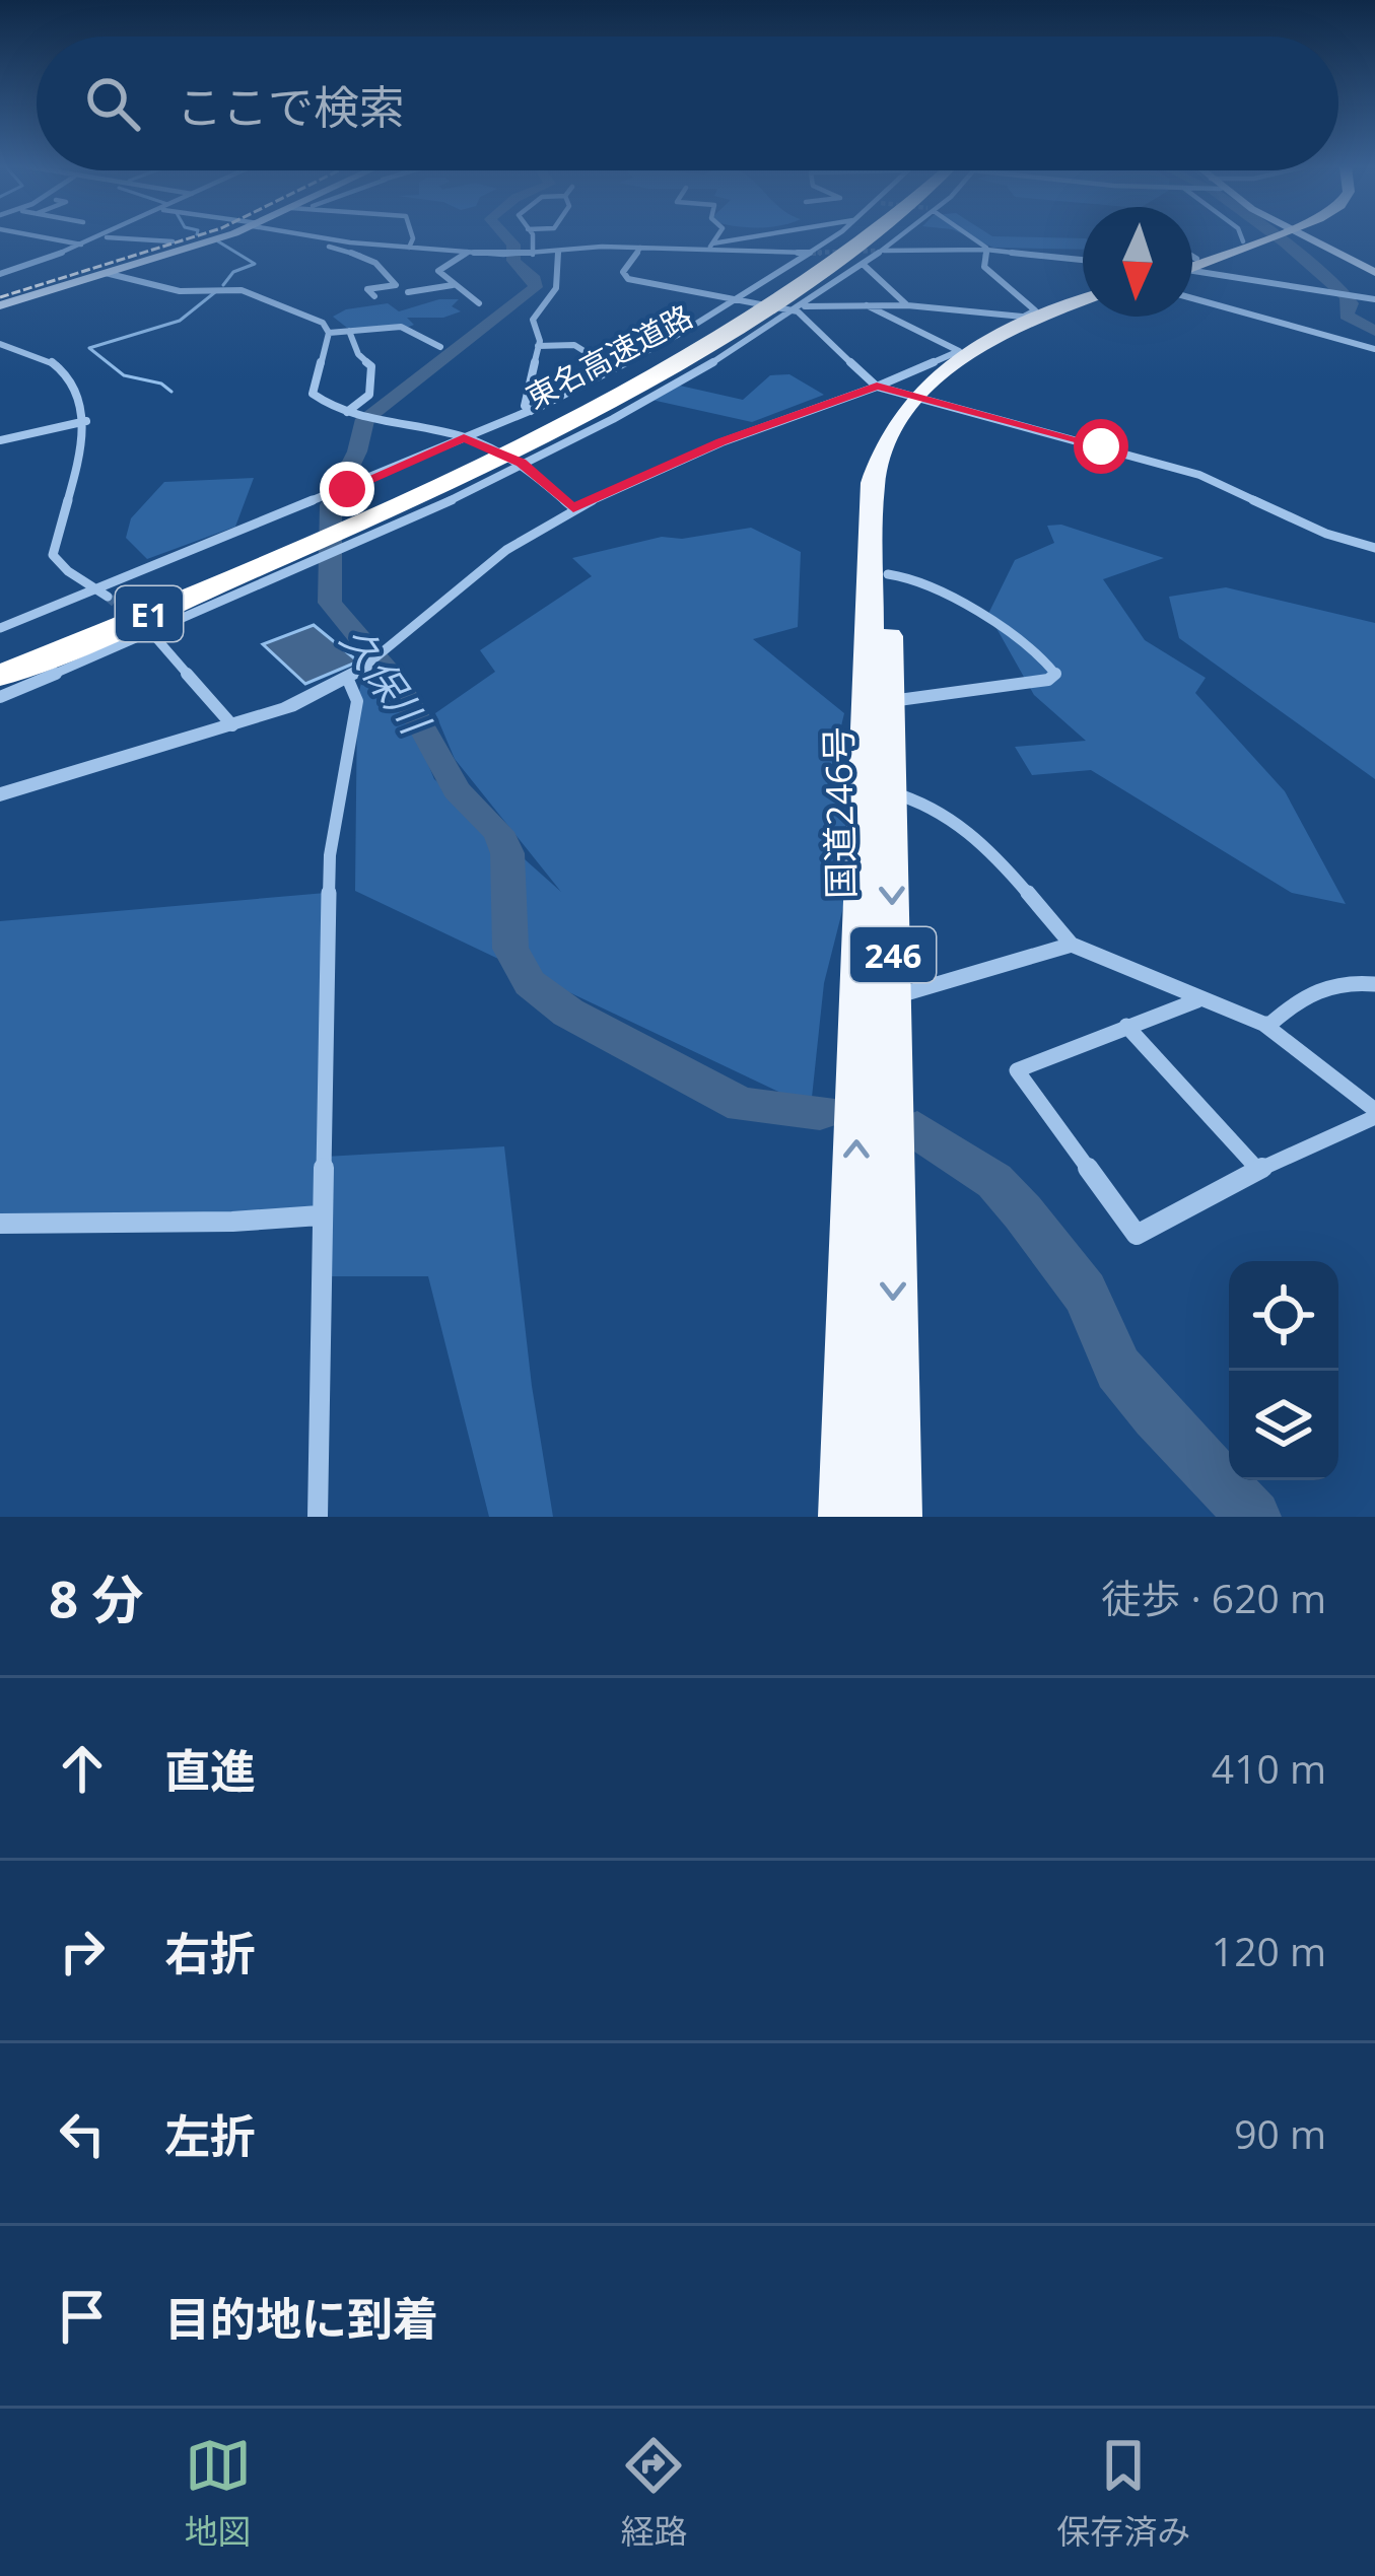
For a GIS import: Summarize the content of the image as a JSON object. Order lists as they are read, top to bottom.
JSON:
{
  "streets": {
    "highway": [
      "東名高速道路",
      "E1",
      "国道246号",
      "246"
    ]
  },
  "crossings": [
    ["国道246号", "246"]
  ],
  "water": ["久保川"],
  "north": "bottom",
  "page": {
    "search": "ここで検索",
    "heading": ["8 分", "徒歩 · 620 m"],
    "list": [
      ["直進", "410 m"],
      ["右折", "120 m"],
      ["左折", "90 m"],
      "目的地に到着"
    ],
    "nav": ["地図", "経路", "保存済み"]
  }
}
